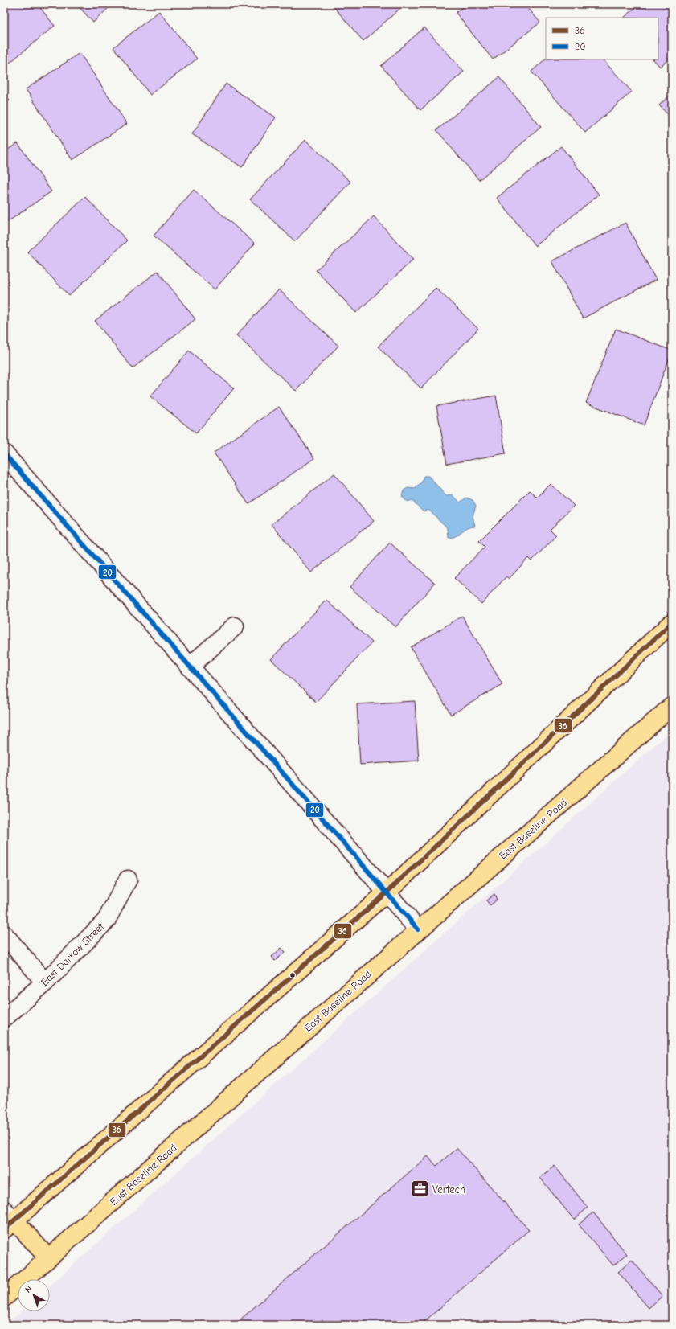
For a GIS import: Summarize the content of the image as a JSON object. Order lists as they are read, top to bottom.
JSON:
{
  "streets": {
    "main road": ["East Baseline Road"],
    "street": ["East Darrow Street"]
  },
  "places": {
    "office": ["Vertech"]
  },
  "lines": ["transit line 20", "transit line 36"],
  "legend": ["36", "20"],
  "north": "top left"
}
